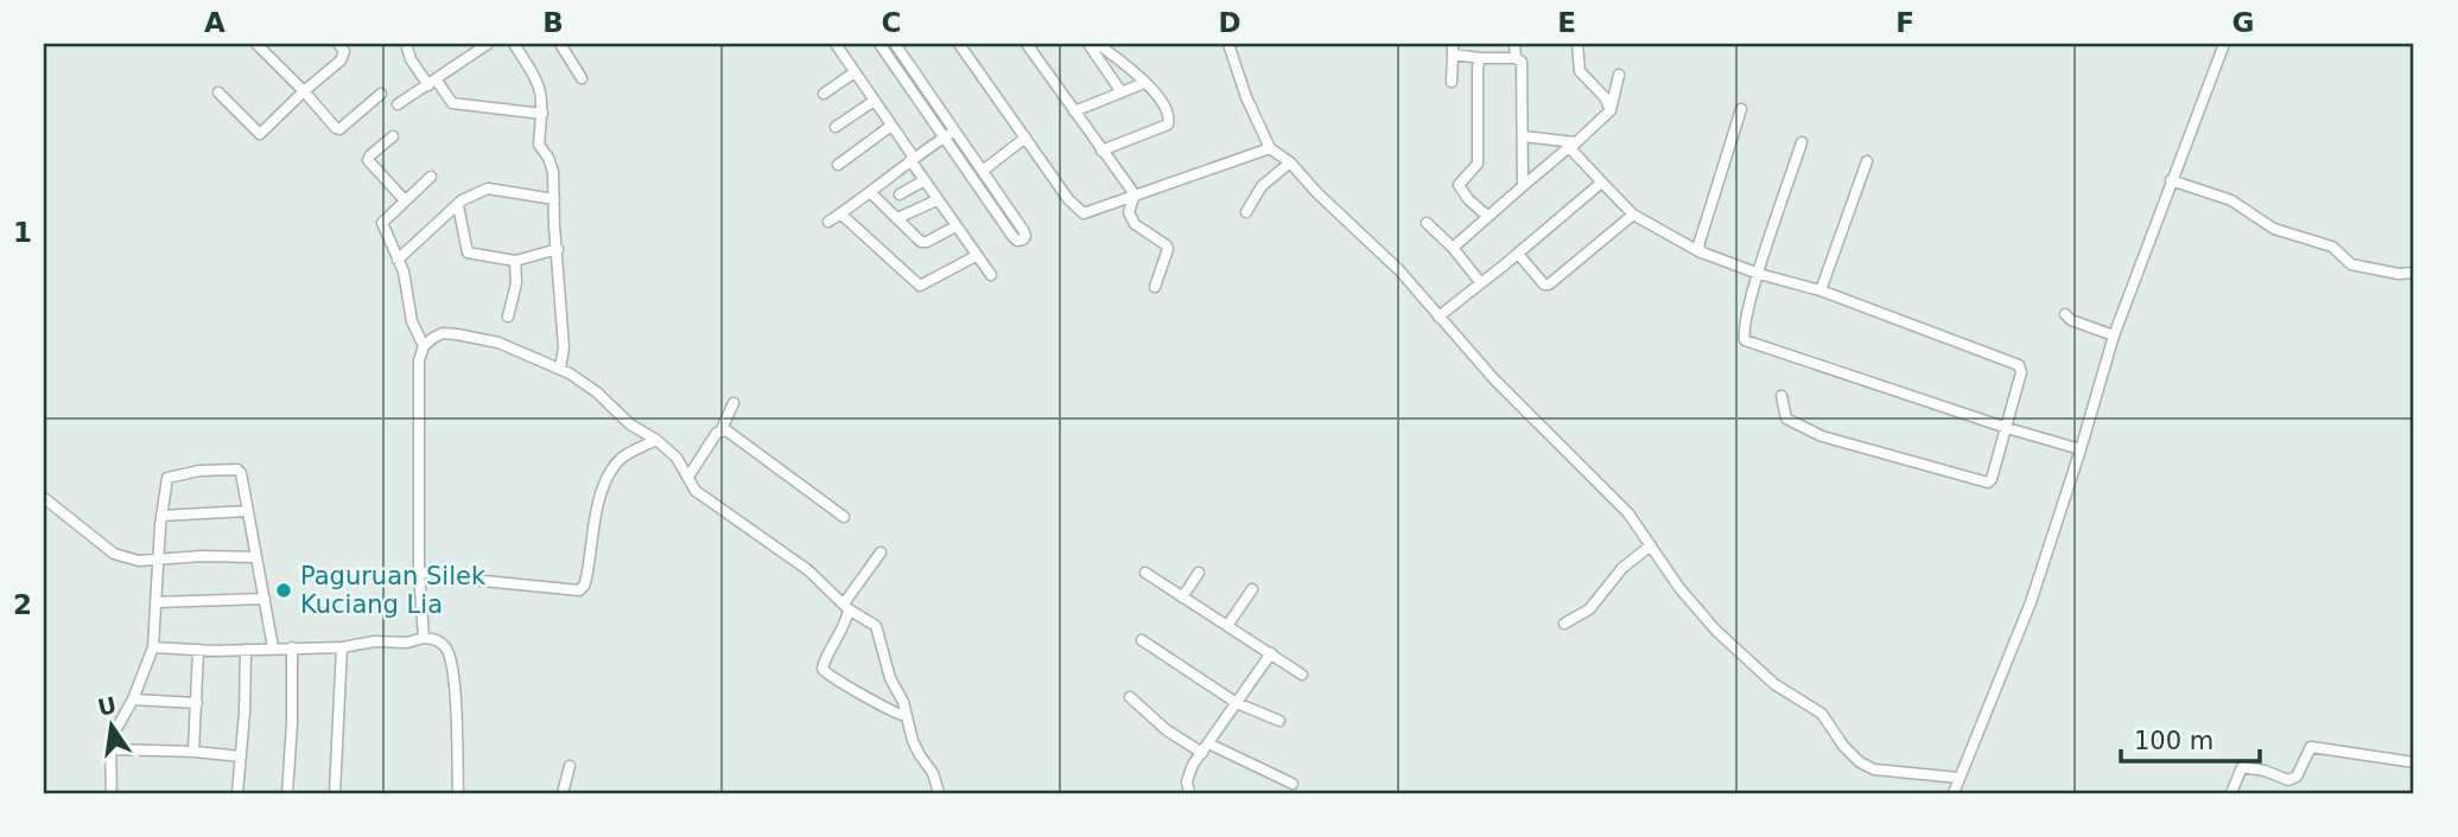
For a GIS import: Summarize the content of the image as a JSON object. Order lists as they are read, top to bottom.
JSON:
{
  "places": ["Paguruan Silek Kuciang Lia"],
  "scale_bar": "100 m",
  "north": "top",
  "grid": {
    "columns": [
      "A",
      "B",
      "C",
      "D",
      "E",
      "F",
      "G"
    ],
    "rows": ["1", "2"]
  }
}
